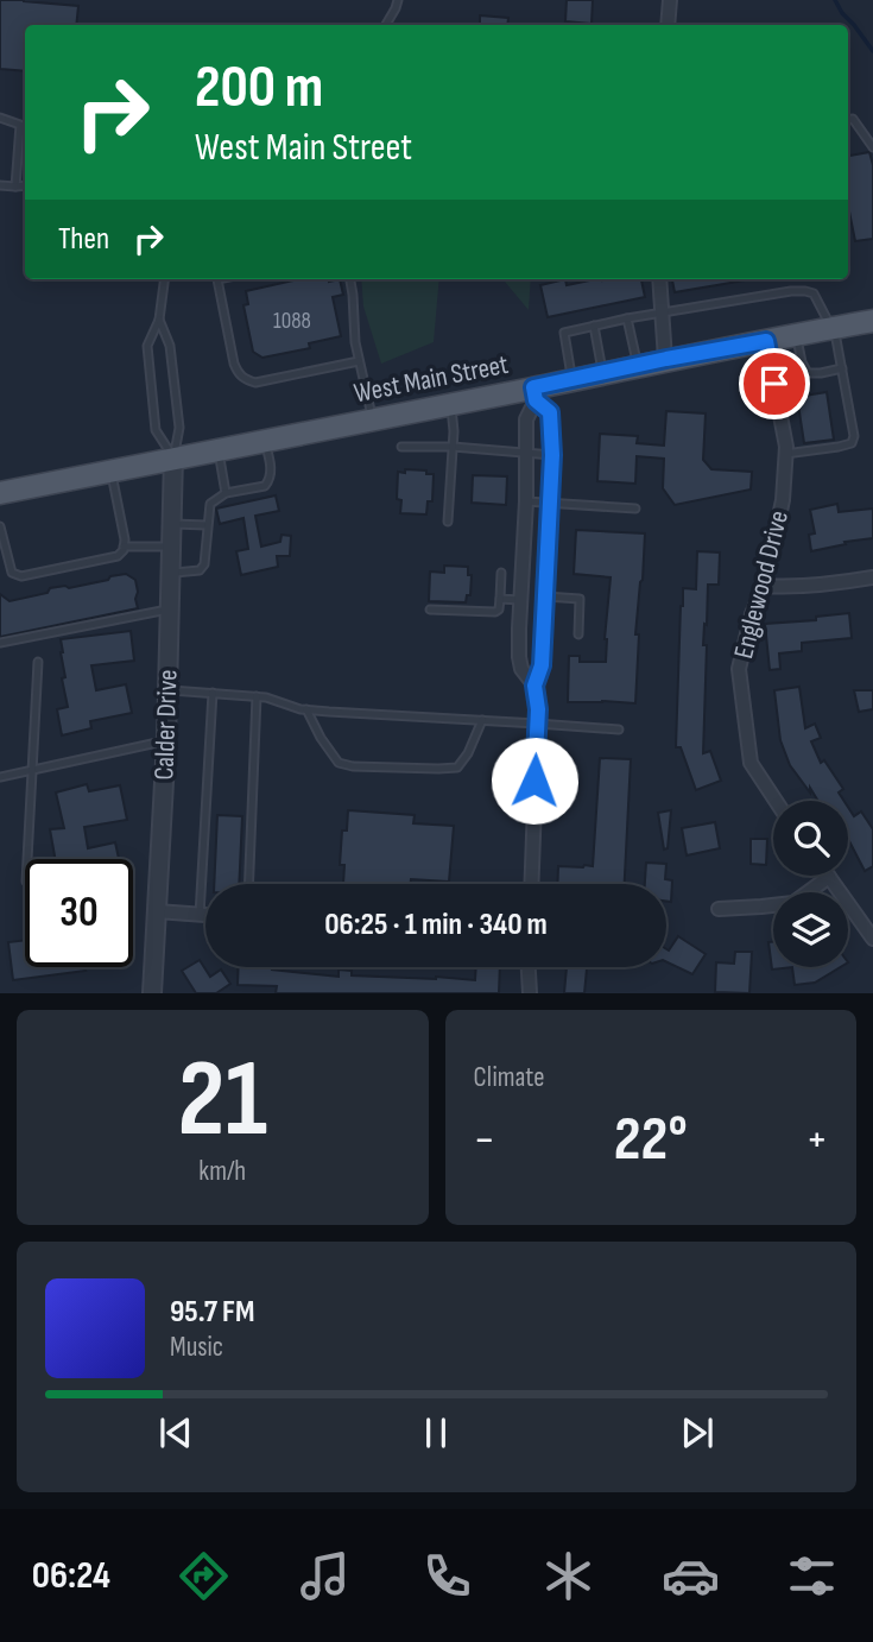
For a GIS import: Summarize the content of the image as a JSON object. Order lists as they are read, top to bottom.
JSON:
{
  "streets": {
    "main road": ["West Main Street"],
    "street": ["Englewood Drive", "Calder Drive"]
  },
  "crossings": [
    ["West Main Street", "Englewood Drive"],
    ["West Main Street", "Calder Drive"]
  ],
  "house_numbers": ["1088"],
  "page": {
    "turn": ["200 m", "West Main Street"],
    "then": "Then",
    "limit": "30",
    "trip": "06:25 · 1 min · 340 m",
    "tile": [
      ["21", "km/h"],
      "Climate"
    ],
    "heat": ["−", "22°", "+"],
    "song": ["95.7 FM", "Music"],
    "tabs": "06:24"
  }
}
